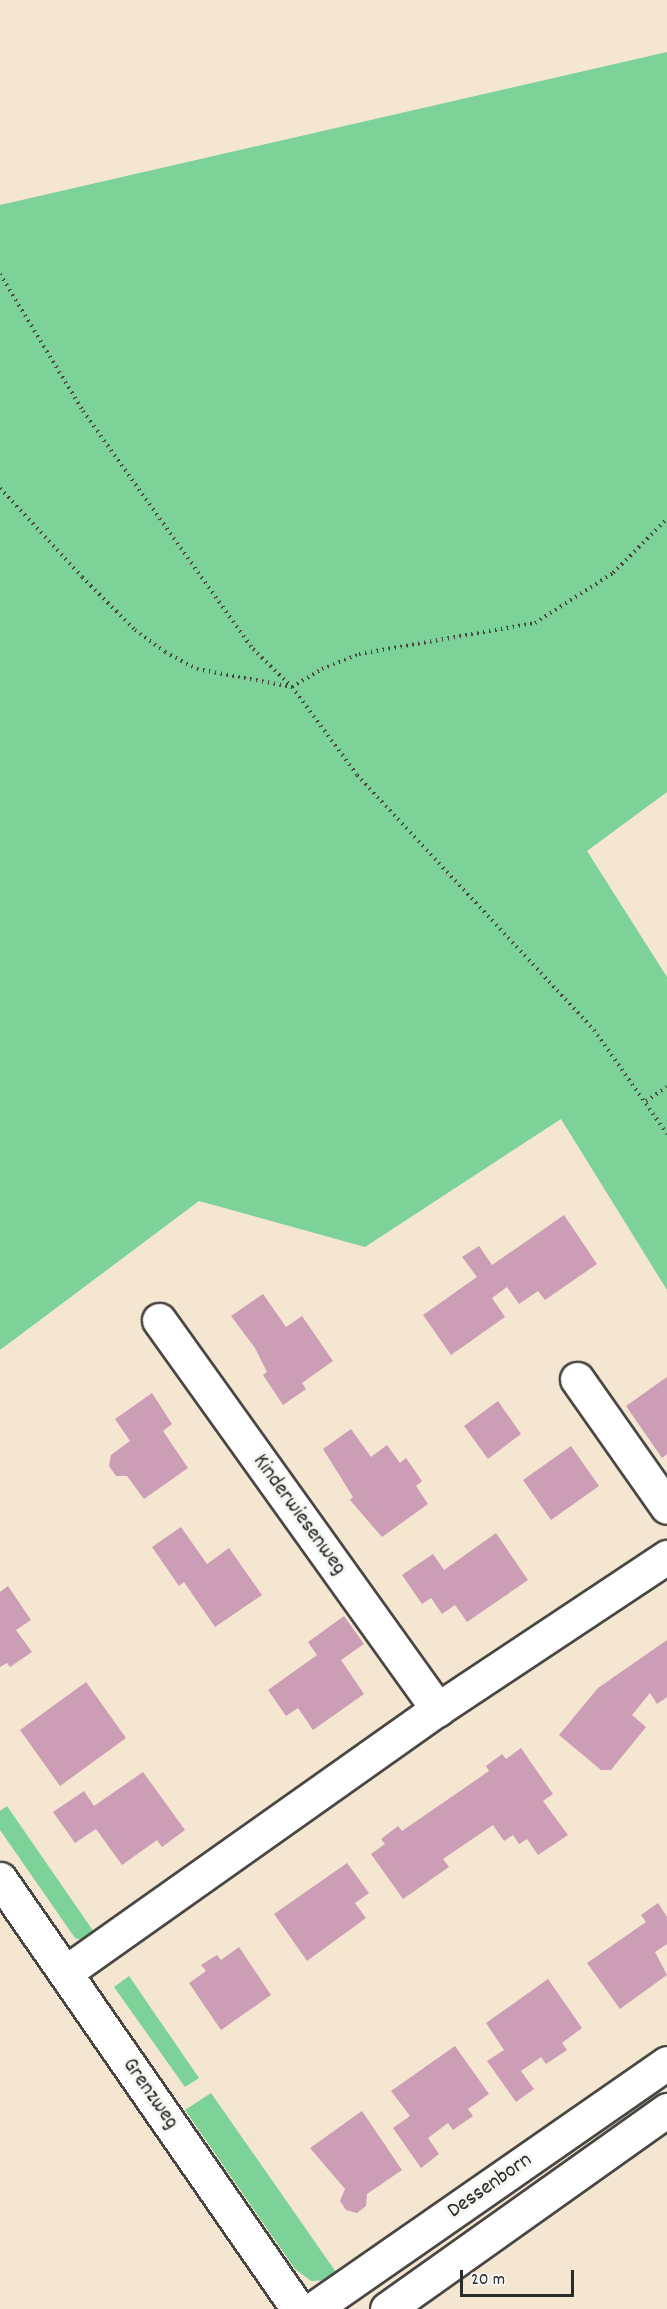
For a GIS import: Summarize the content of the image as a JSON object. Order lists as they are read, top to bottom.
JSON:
{
  "streets": {
    "street": ["Kinderwiesenweg", "Grenzweg", "Dessenborn"]
  },
  "scale_bar": "20 m"
}
